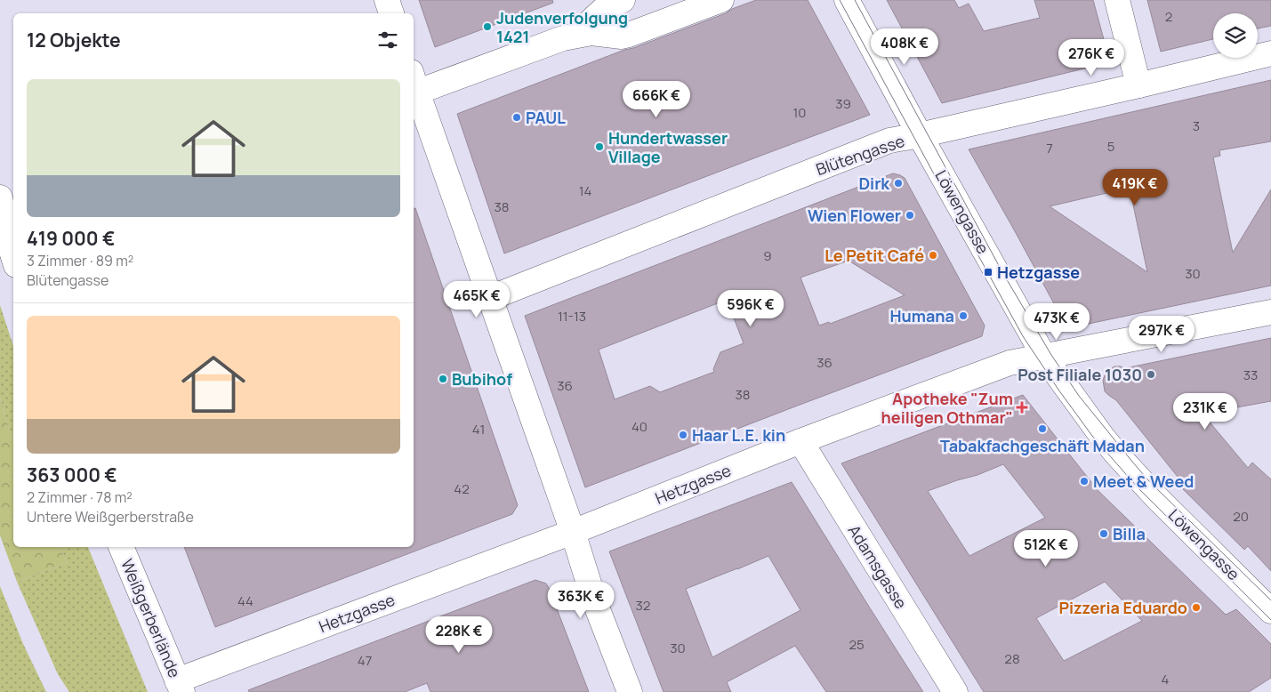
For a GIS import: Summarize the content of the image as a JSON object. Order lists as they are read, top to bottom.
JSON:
{
  "streets": {
    "street": [
      "Blütengasse",
      "Löwengasse",
      "Hetzgasse",
      "Adamsgasse",
      "Weißgerberlände"
    ]
  },
  "crossings": [
    ["Blütengasse", "Löwengasse"],
    ["Löwengasse", "Hetzgasse"],
    ["Hetzgasse", "Adamsgasse"],
    ["Hetzgasse", "Weißgerberlände"]
  ],
  "places": {
    "other": [
      "Judenverfolgung 1421",
      "PAUL",
      "Hundertwasser Village",
      "Dirk",
      "Wien Flower",
      "Le Petit Café",
      "Humana",
      "Post Filiale 1030",
      "Bubihof",
      "Tabakfachgeschäft Madan",
      "Haar L.E. kin",
      "Meet & Weed",
      "Billa",
      "Pizzeria Eduardo"
    ],
    "transit": ["Hetzgasse"],
    "health": ["Apotheke \"Zum heiligen Othmar\""]
  },
  "house_numbers": [
    "2",
    "39",
    "10",
    "3",
    "5",
    "7",
    "14",
    "38",
    "9",
    "30",
    "11-13",
    "36",
    "33",
    "36",
    "38",
    "40",
    "41",
    "42",
    "20",
    "44",
    "32",
    "25",
    "30",
    "28",
    "47",
    "4"
  ],
  "page": {
    "heading": "12 Objekte",
    "price": [
      "408K €",
      "276K €",
      "666K €",
      "419K €",
      "465K €",
      "596K €",
      "473K €",
      "297K €",
      "231K €",
      "512K €",
      "363K €",
      "228K €"
    ],
    "list": [
      {
        "name": "419 000 €",
        "note": "3 Zimmer · 89 m² · Blütengasse"
      },
      {
        "name": "363 000 €",
        "note": "2 Zimmer · 78 m² · Untere Weißgerberstraße"
      }
    ]
  }
}
